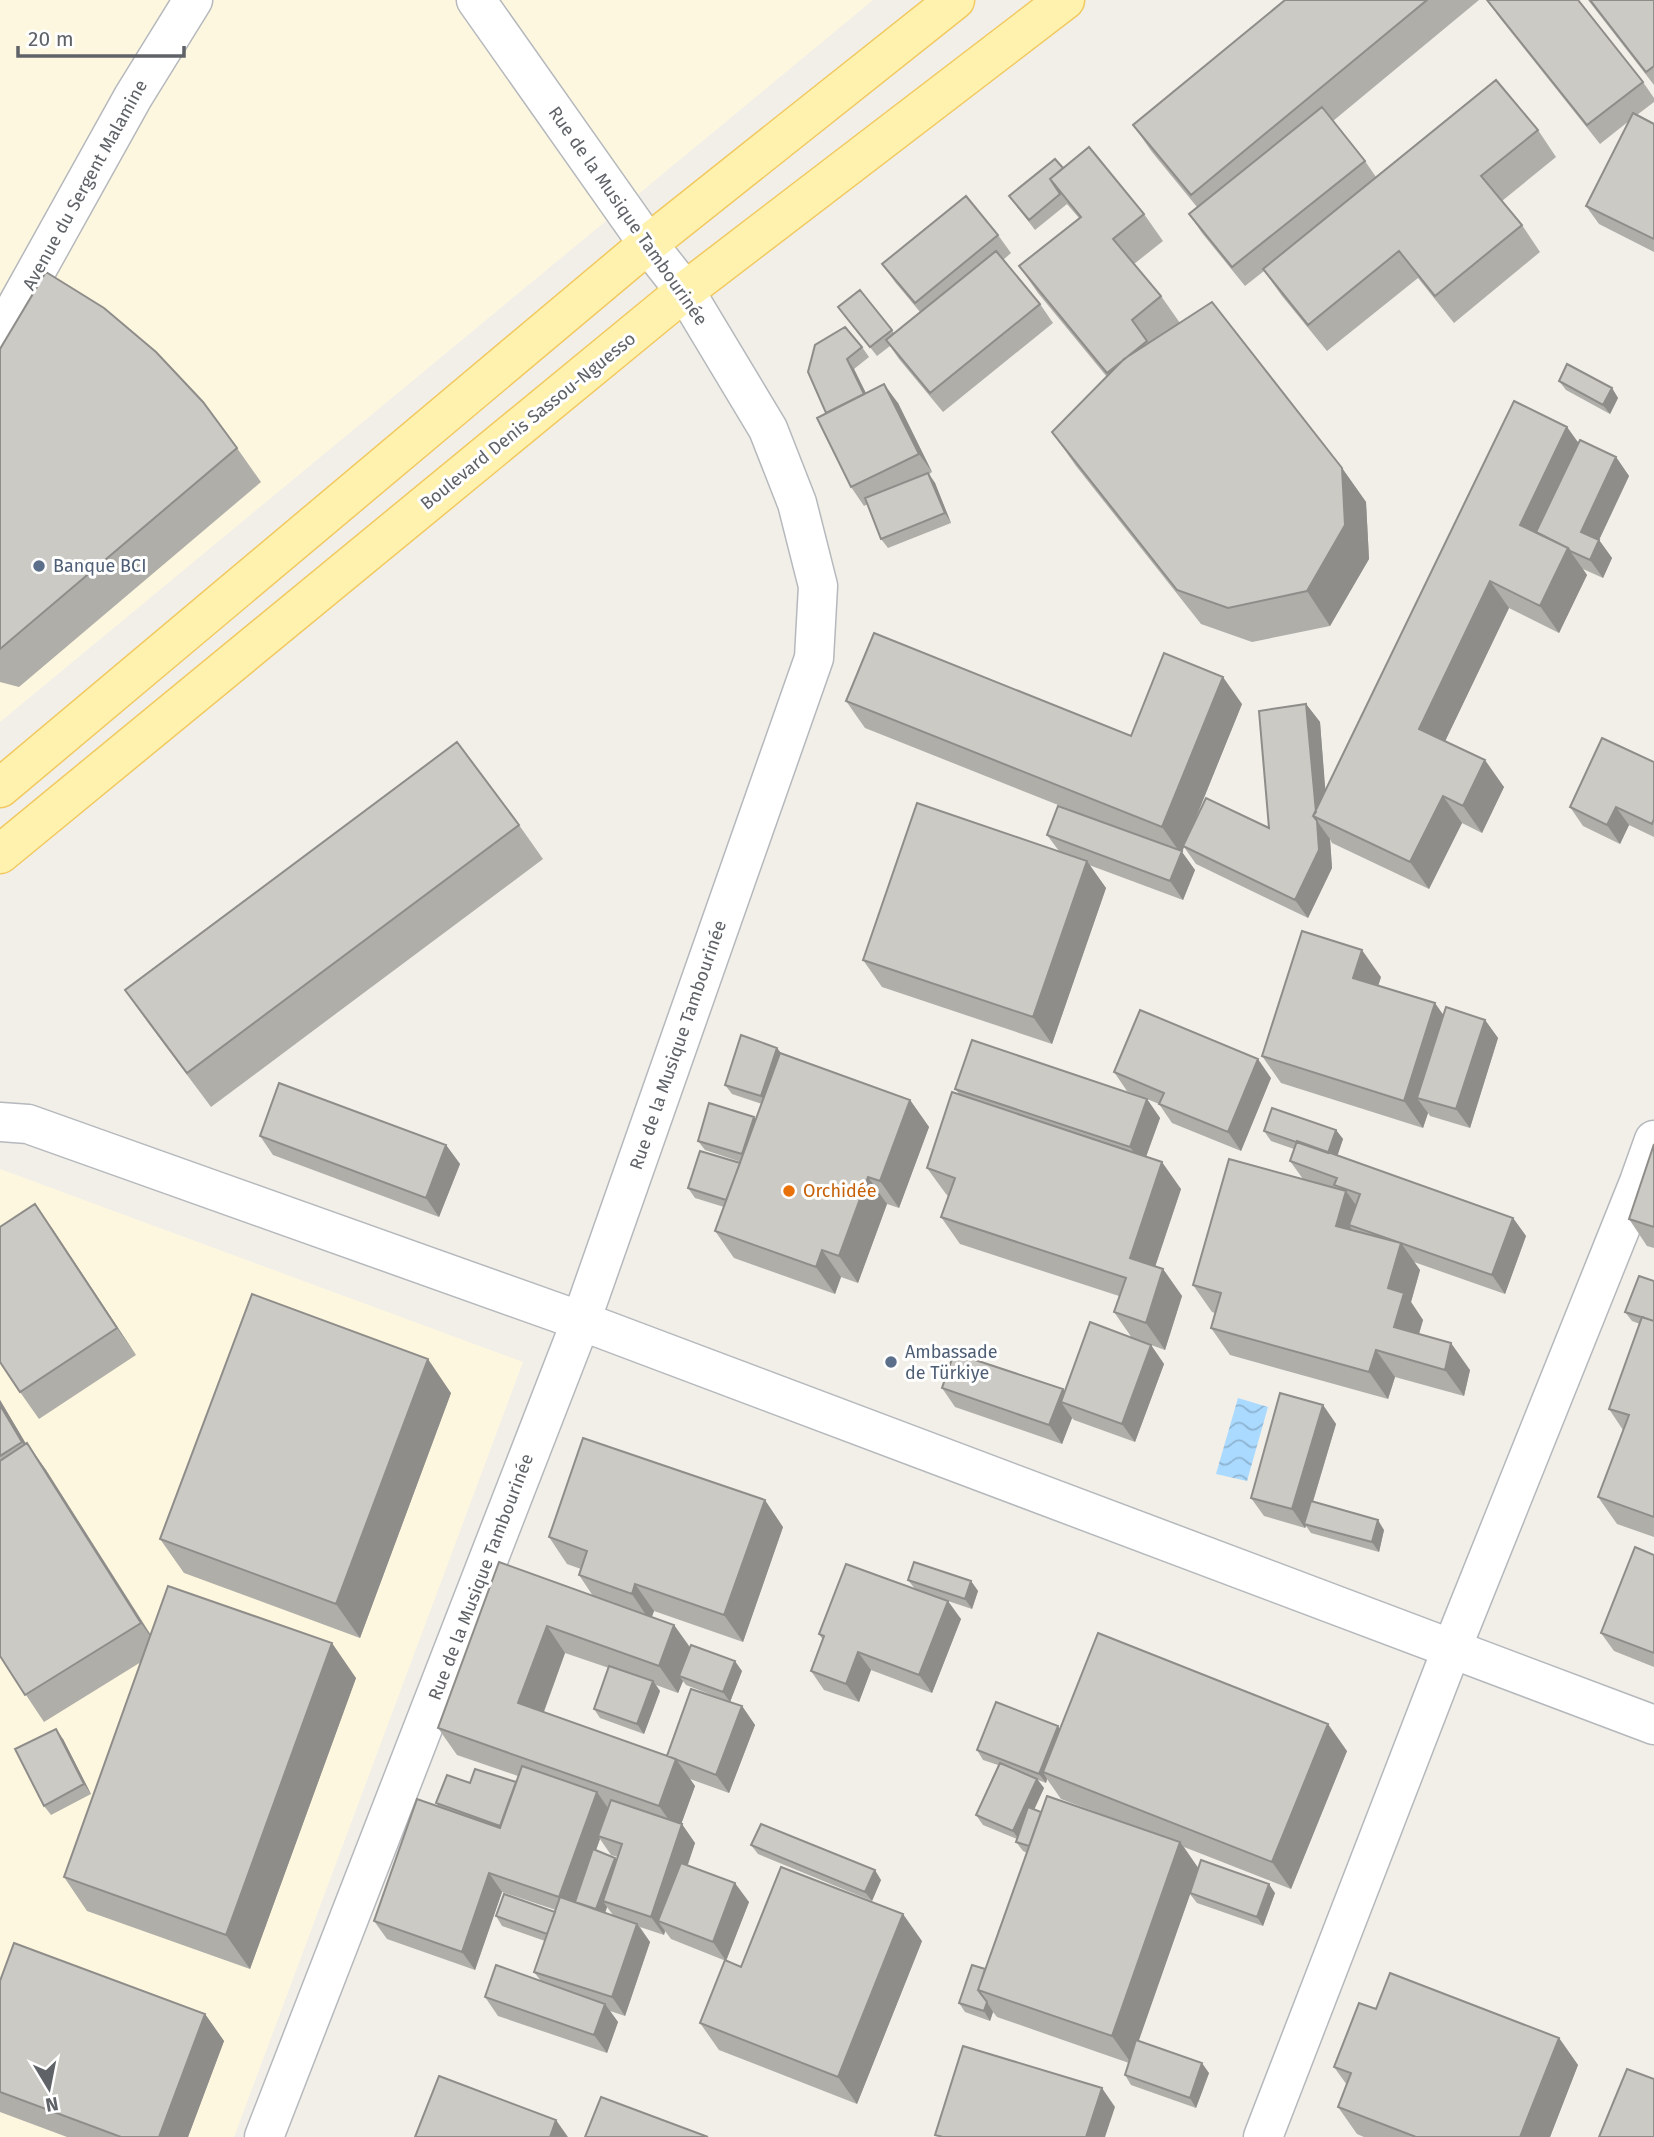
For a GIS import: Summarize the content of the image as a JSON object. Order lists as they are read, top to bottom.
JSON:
{
  "streets": {
    "main road": ["Boulevard Denis Sassou-Nguesso"],
    "street": ["Avenue du Sergent Malamine", "Rue de la Musique Tambourinée"]
  },
  "crossings": [
    ["Rue de la Musique Tambourinée", "Boulevard Denis Sassou-Nguesso"]
  ],
  "places": ["Banque BCI", "Orchidée", "Ambassade de Türkiye"],
  "scale_bar": "20 m",
  "north": "bottom"
}
